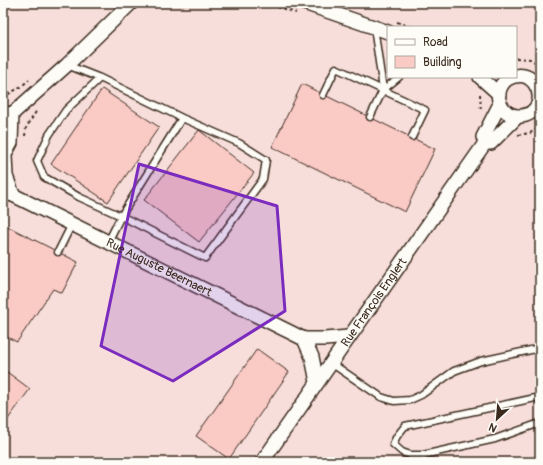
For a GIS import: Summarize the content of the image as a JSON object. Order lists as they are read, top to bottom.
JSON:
{
  "streets": {
    "street": ["Rue Auguste Beernaert", "Rue François Englert"]
  },
  "legend": ["Road", "Building"],
  "north": "bottom left"
}
